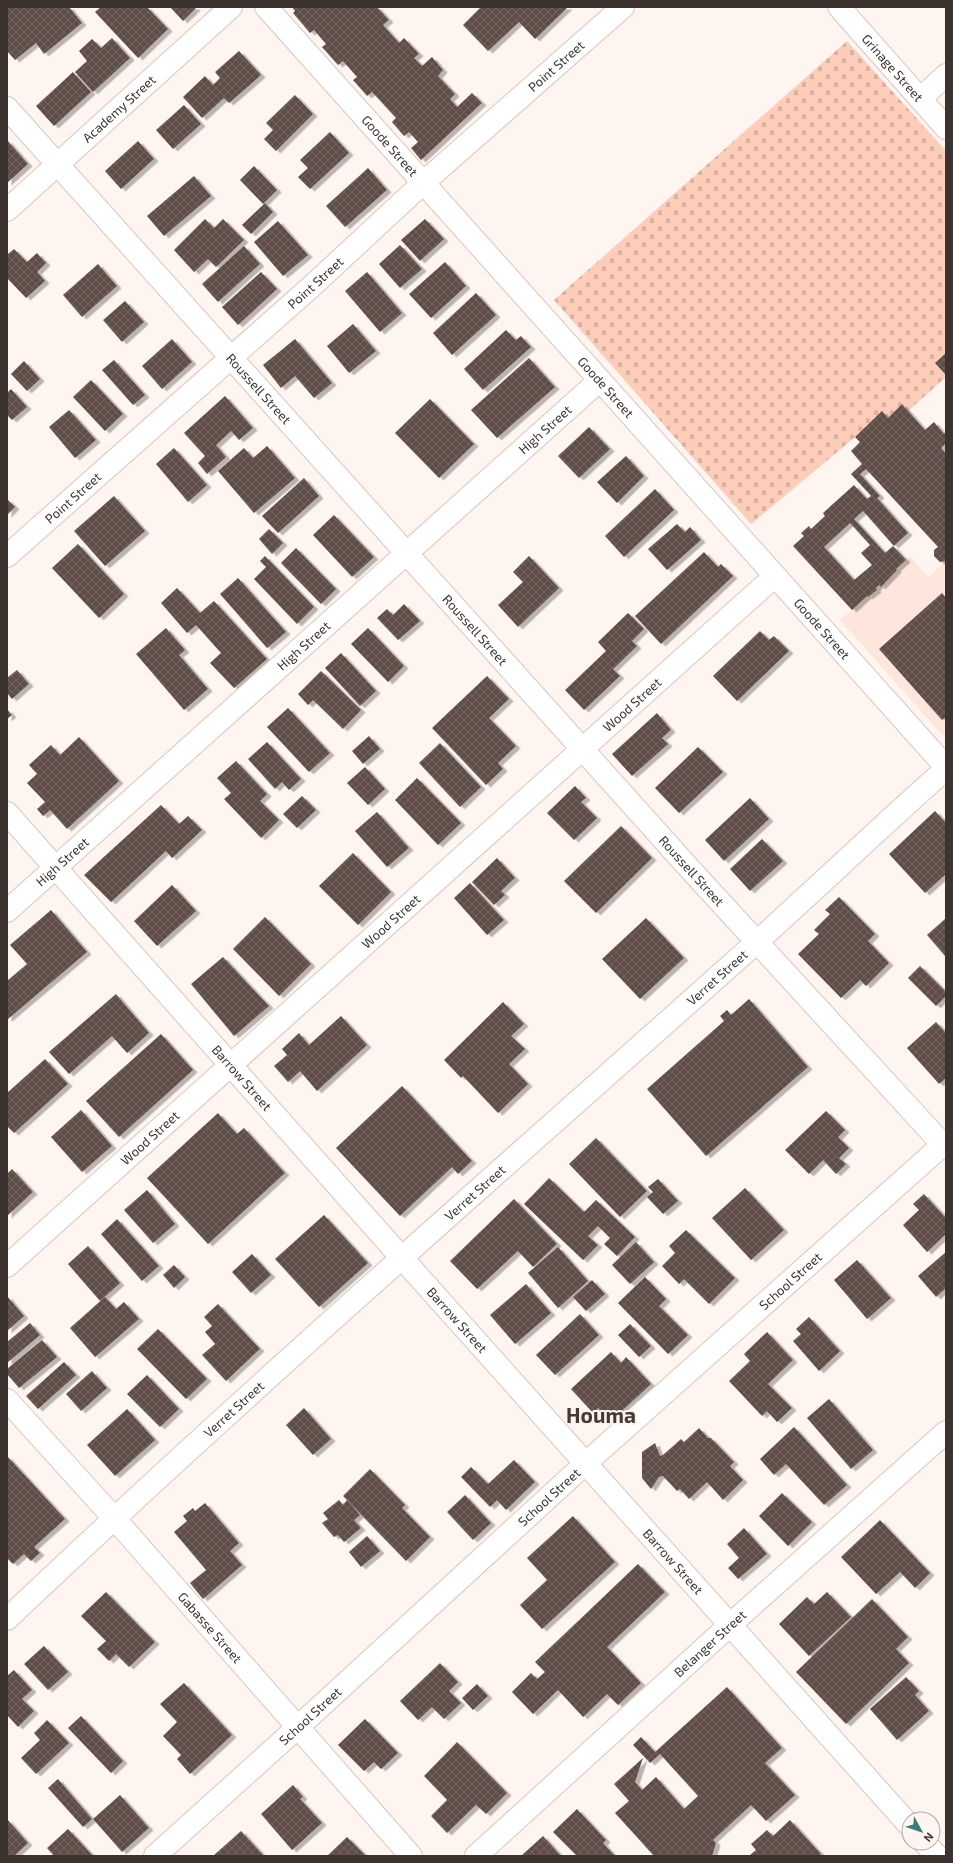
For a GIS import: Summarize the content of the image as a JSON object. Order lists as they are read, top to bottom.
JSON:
{
  "streets": {
    "street": [
      "Point Street",
      "Grinage Street",
      "Academy Street",
      "Goode Street",
      "Roussell Street",
      "High Street",
      "Wood Street",
      "Verret Street",
      "Barrow Street",
      "School Street",
      "Gabasse Street",
      "Belanger Street"
    ]
  },
  "crossings": [
    ["Point Street", "Goode Street"],
    ["Point Street", "Roussell Street"],
    ["Academy Street", "Roussell Street"],
    ["Goode Street", "High Street"],
    ["Goode Street", "Wood Street"],
    ["Goode Street", "Verret Street"],
    ["Roussell Street", "High Street"],
    ["Roussell Street", "Wood Street"],
    ["Roussell Street", "Verret Street"],
    ["Roussell Street", "School Street"],
    ["High Street", "Barrow Street"],
    ["Wood Street", "Barrow Street"],
    ["Verret Street", "Barrow Street"],
    ["Verret Street", "Gabasse Street"],
    ["Barrow Street", "School Street"],
    ["Barrow Street", "Belanger Street"],
    ["School Street", "Gabasse Street"]
  ],
  "districts": ["Houma"],
  "north": "bottom right"
}
